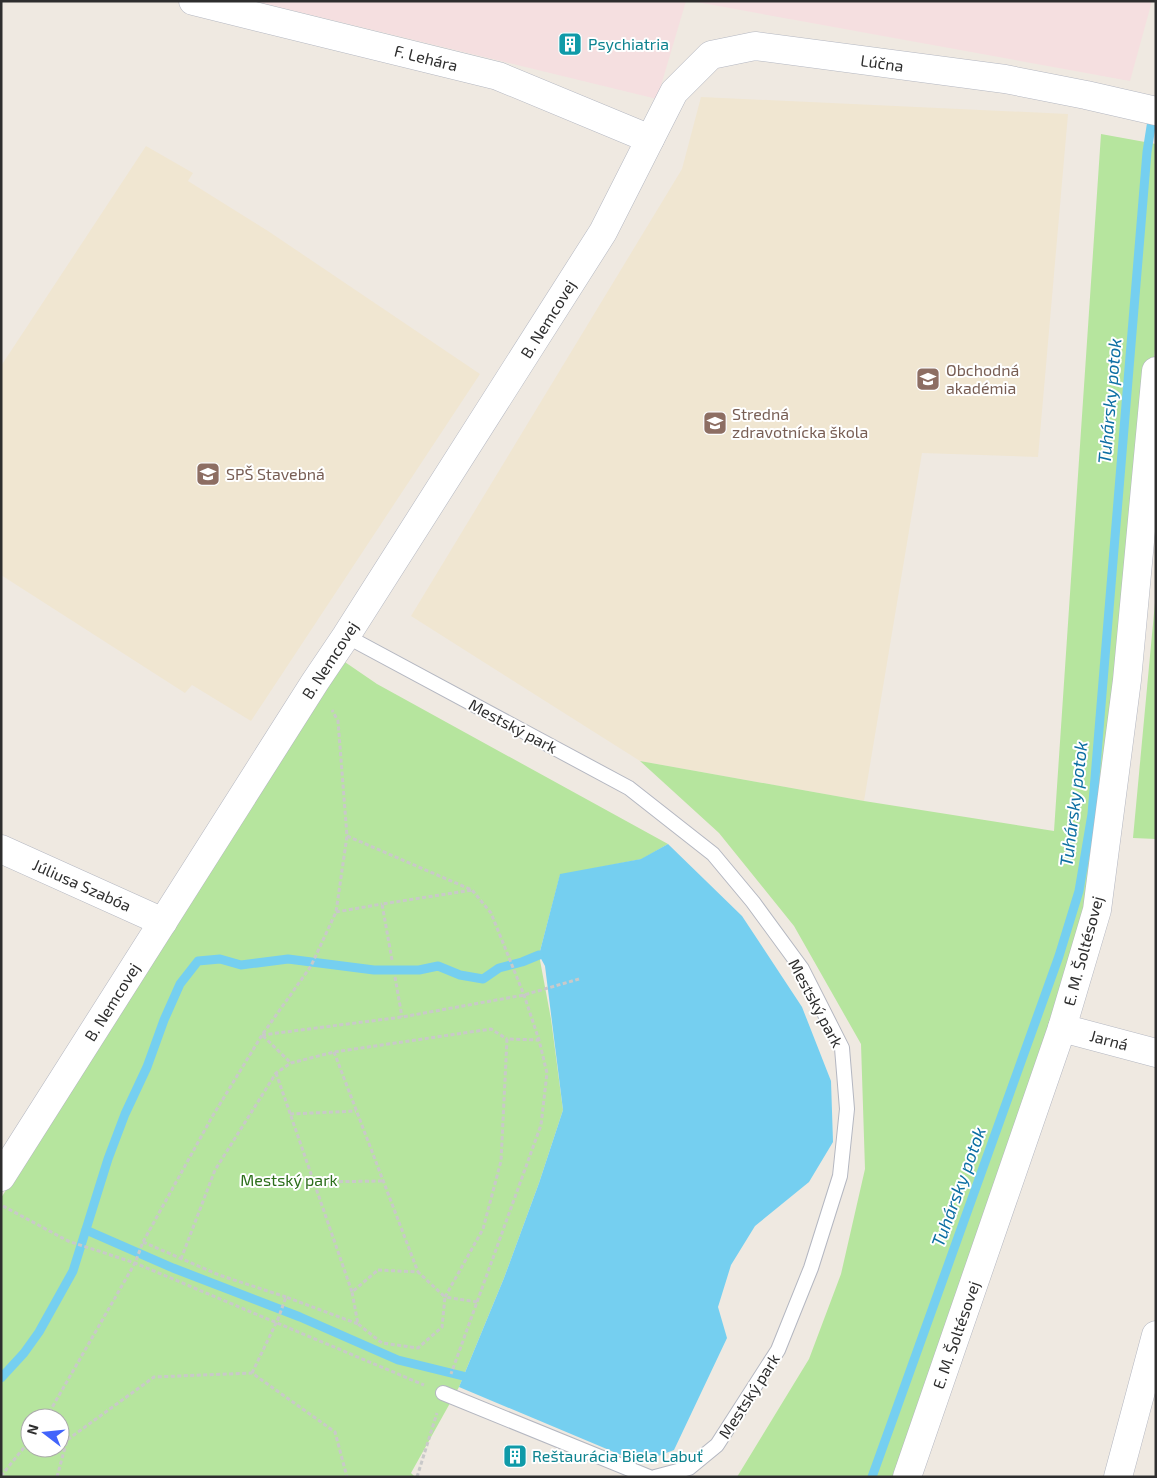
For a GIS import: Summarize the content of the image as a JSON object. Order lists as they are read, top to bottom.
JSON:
{
  "streets": {
    "street": [
      "F. Lehára",
      "Lúčna",
      "B. Nemcovej",
      "Júliusa Szabóa",
      "E. M. Šoltésovej",
      "Jarná"
    ],
    "lane": ["Mestský park"]
  },
  "crossings": [
    ["F. Lehára", "Lúčna"],
    ["F. Lehára", "B. Nemcovej"],
    ["Lúčna", "B. Nemcovej"],
    ["B. Nemcovej", "Mestský park"],
    ["B. Nemcovej", "Júliusa Szabóa"],
    ["E. M. Šoltésovej", "Jarná"]
  ],
  "water": ["Tuhársky potok"],
  "parks": ["Mestský park"],
  "places": {
    "building": ["Psychiatria", "Reštaurácia Biela Labuť"],
    "school or university": ["Obchodná akadémia", "Stredná zdravotnícka škola", "SPŠ Stavebná"]
  },
  "north": "left"
}
